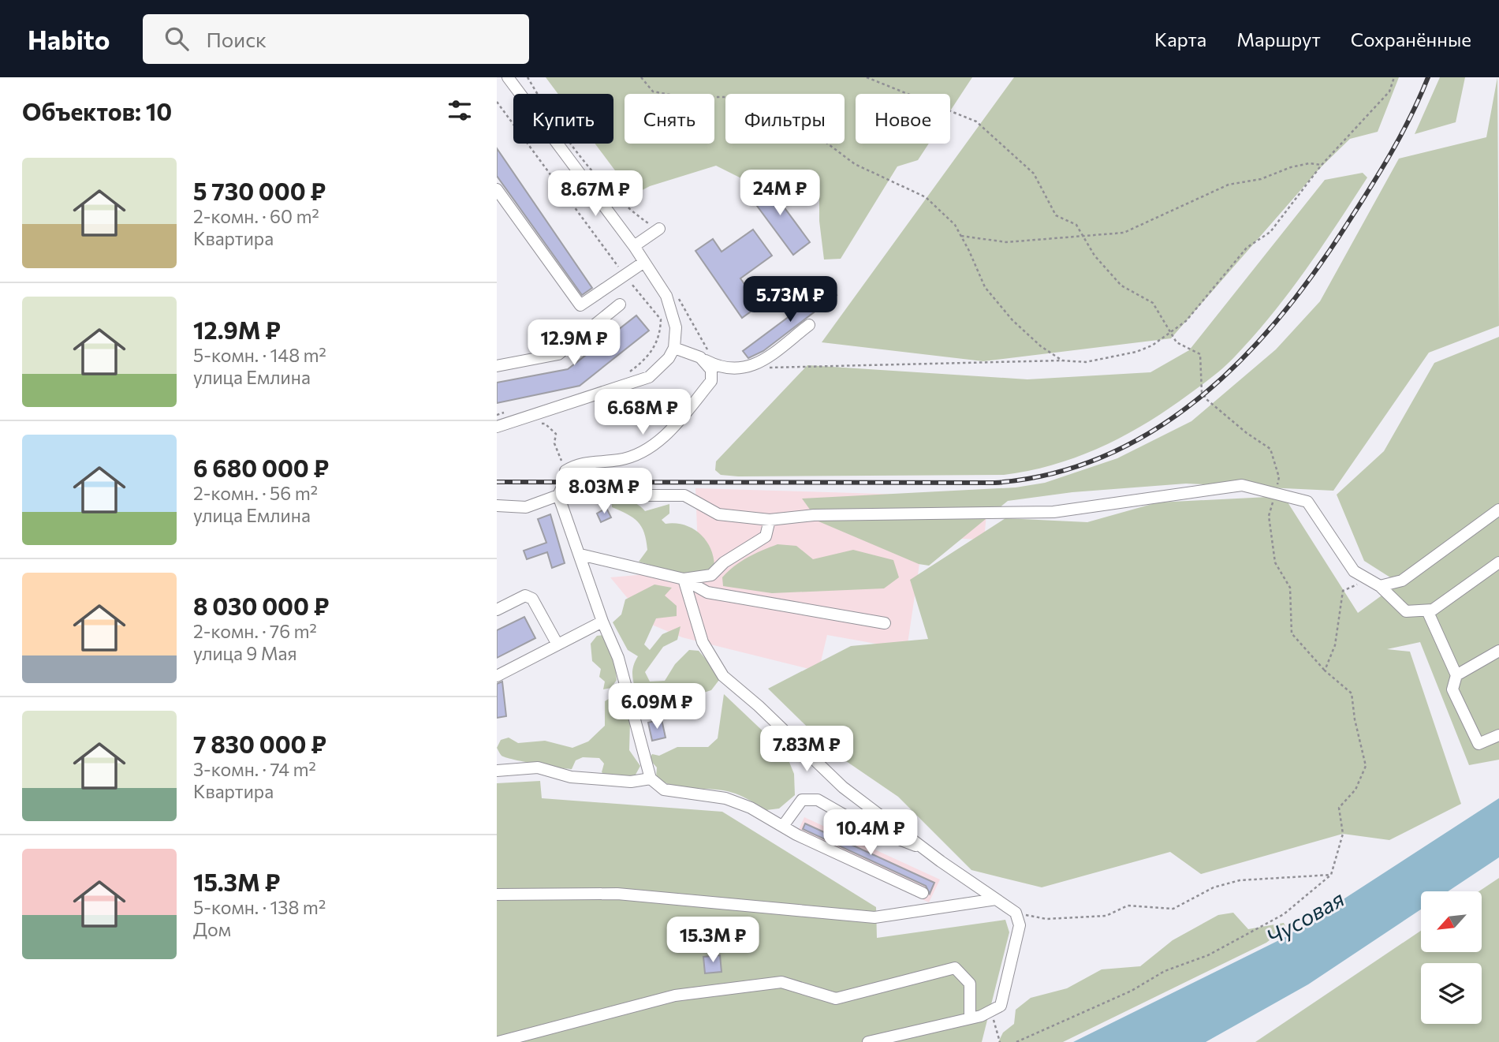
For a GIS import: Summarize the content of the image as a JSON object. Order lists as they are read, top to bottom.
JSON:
{
  "water": ["Чусовая"],
  "north": "bottom left",
  "page": {
    "header": "Habito",
    "search": "Поиск",
    "nav": ["Карта", "Маршрут", "Сохранённые"],
    "heading": "Объектов: 10",
    "chip": [
      "Купить",
      "Снять",
      "Фильтры",
      "Новое"
    ],
    "list": [
      {
        "name": "5 730 000 ₽",
        "note": "2-комн. · 60 m² · Квартира"
      },
      {
        "name": "12.9M ₽",
        "note": "5-комн. · 148 m² · улица Емлина"
      },
      {
        "name": "6 680 000 ₽",
        "note": "2-комн. · 56 m² · улица Емлина"
      },
      {
        "name": "8 030 000 ₽",
        "note": "2-комн. · 76 m² · улица 9 Мая"
      },
      {
        "name": "7 830 000 ₽",
        "note": "3-комн. · 74 m² · Квартира"
      },
      {
        "name": "15.3M ₽",
        "note": "5-комн. · 138 m² · Дом"
      }
    ],
    "price": [
      "24M ₽",
      "8.67M ₽",
      "5.73M ₽",
      "12.9M ₽",
      "6.68M ₽",
      "8.03M ₽",
      "6.09M ₽",
      "7.83M ₽",
      "10.4M ₽",
      "15.3M ₽"
    ]
  }
}
